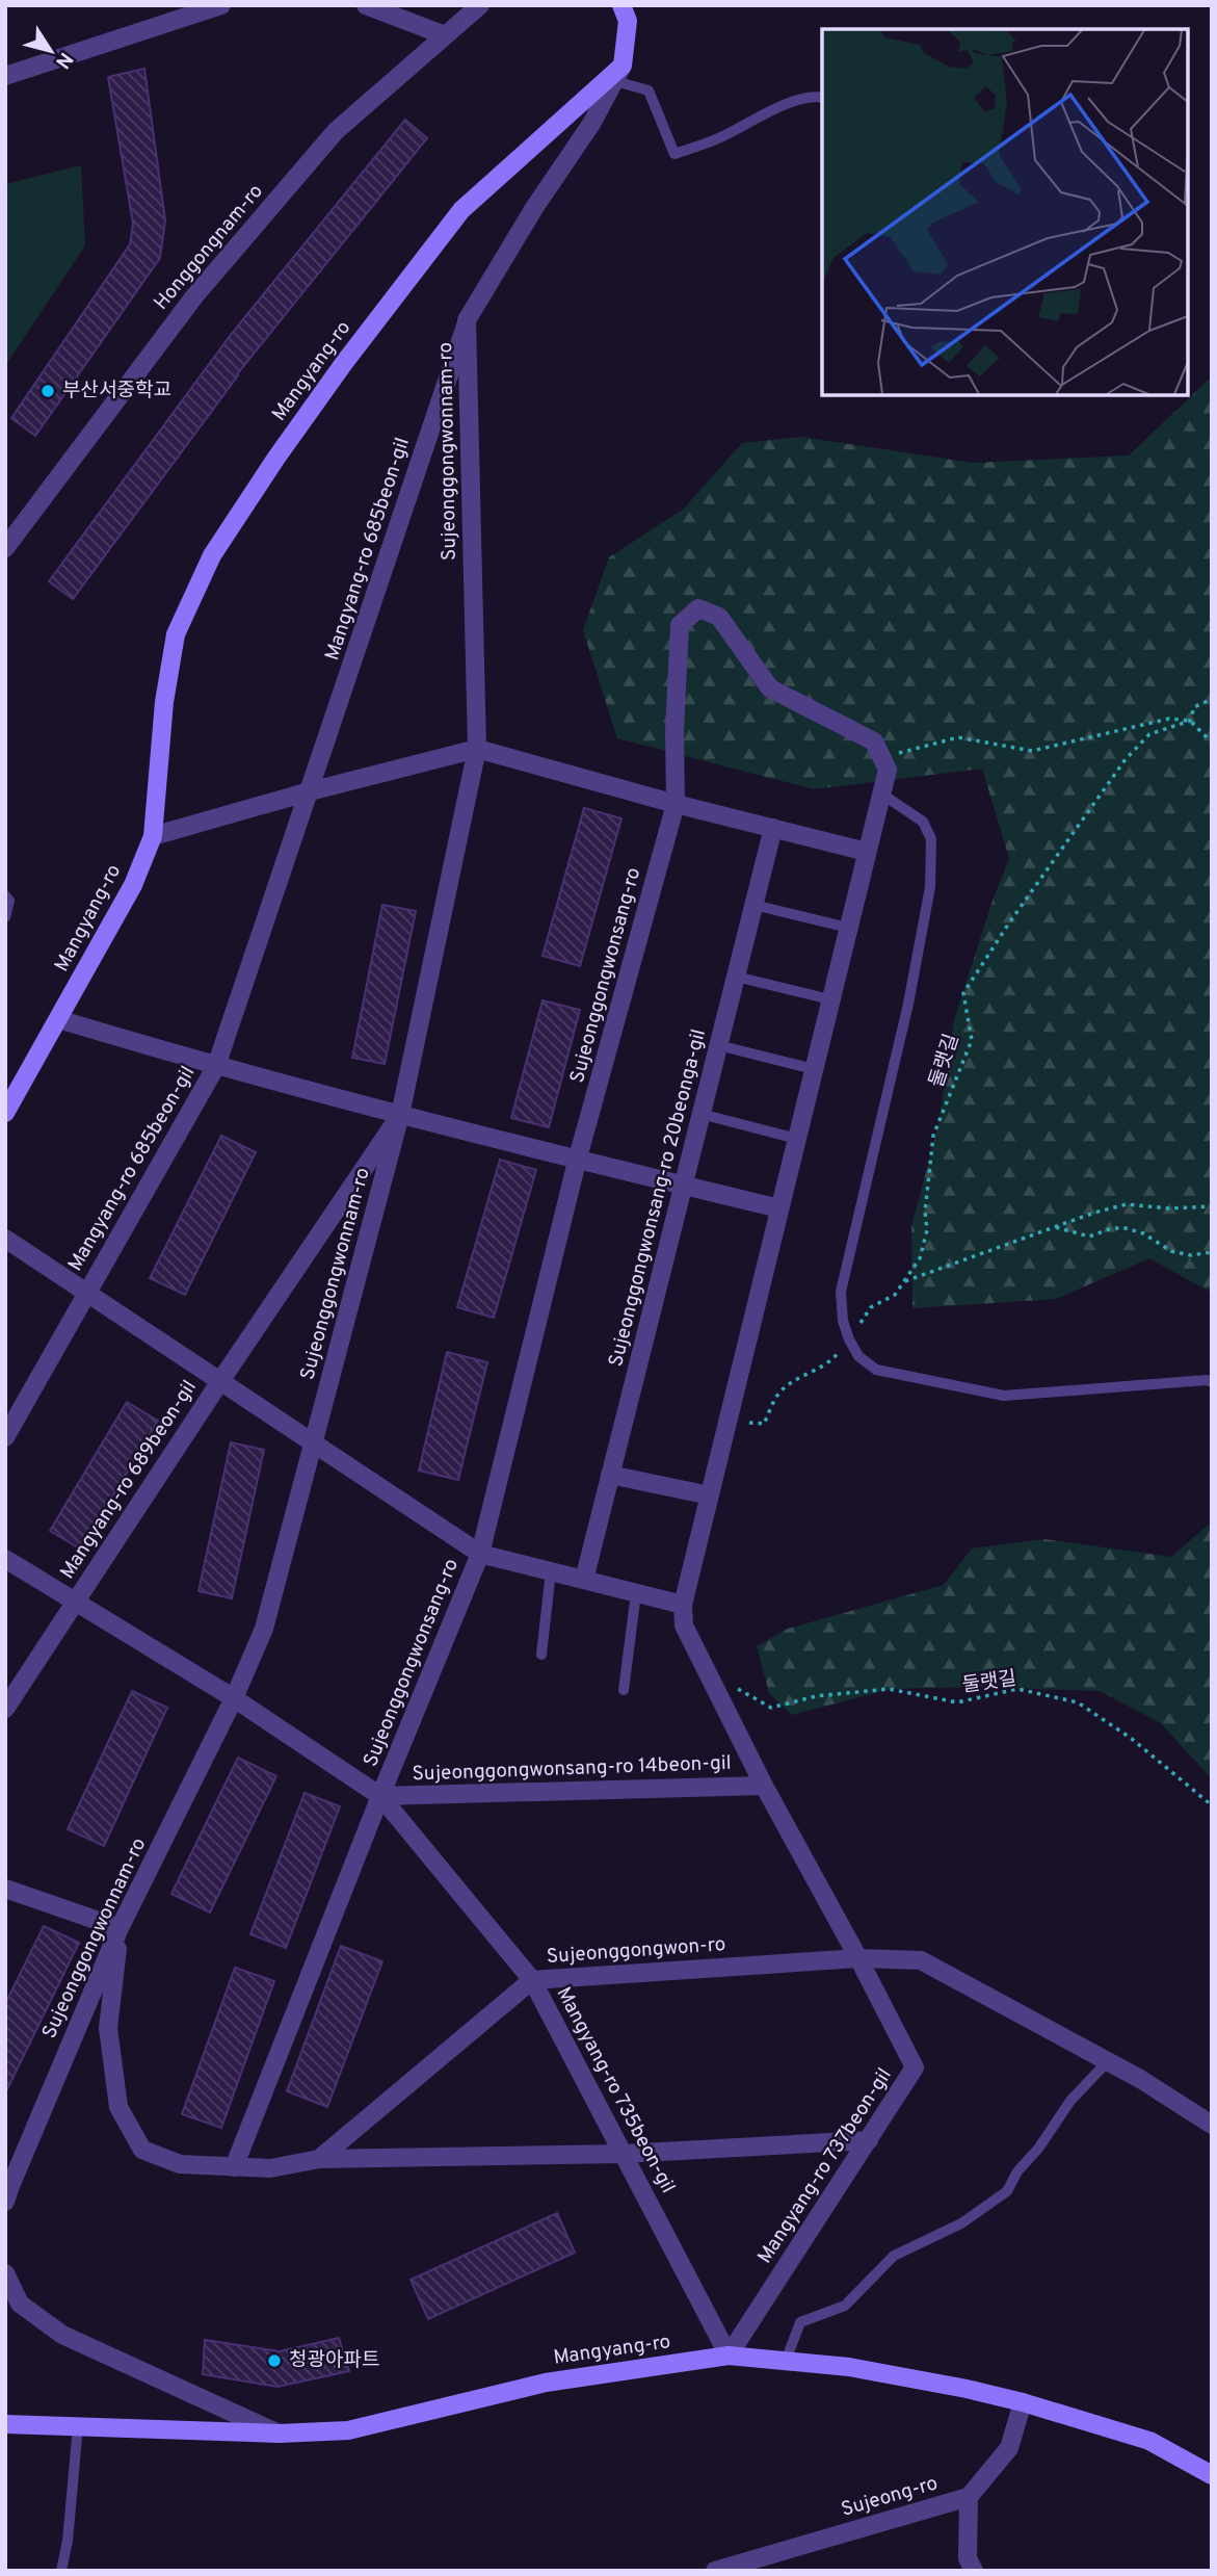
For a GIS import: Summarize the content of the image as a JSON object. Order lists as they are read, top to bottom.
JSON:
{
  "streets": {
    "main road": ["Mangyang-ro"],
    "street": [
      "Honggongnam-ro",
      "Sujeonggongwonnam-ro",
      "Mangyang-ro 685beon-gil",
      "Sujeonggongwonsang-ro",
      "Sujeonggongwonsang-ro 20beonga-gil",
      "Mangyang-ro 689beon-gil",
      "Sujeonggongwonsang-ro 14beon-gil",
      "Sujeonggongwon-ro",
      "Mangyang-ro 735beon-gil",
      "Mangyang-ro 737beon-gil",
      "Sujeong-ro"
    ],
    "path": ["둘랫길"]
  },
  "crossings": [
    ["Mangyang-ro", "Sujeonggongwonnam-ro"],
    ["Mangyang-ro", "Mangyang-ro 735beon-gil"],
    ["Mangyang-ro", "Mangyang-ro 737beon-gil"],
    ["Mangyang-ro", "Sujeong-ro"],
    ["Sujeonggongwonnam-ro", "Mangyang-ro 685beon-gil"],
    ["Sujeonggongwonnam-ro", "Mangyang-ro 689beon-gil"],
    ["Sujeonggongwonnam-ro", "Sujeonggongwon-ro"],
    ["Mangyang-ro 685beon-gil", "Mangyang-ro 689beon-gil"],
    ["Sujeonggongwonsang-ro", "Sujeonggongwonsang-ro 14beon-gil"],
    ["Sujeonggongwonsang-ro", "Sujeonggongwon-ro"],
    ["Sujeonggongwonsang-ro", "Mangyang-ro 735beon-gil"],
    ["Sujeonggongwonsang-ro 14beon-gil", "Mangyang-ro 735beon-gil"],
    ["Sujeonggongwon-ro", "Mangyang-ro 735beon-gil"],
    ["Sujeonggongwon-ro", "Mangyang-ro 737beon-gil"],
    ["Mangyang-ro 735beon-gil", "Mangyang-ro 737beon-gil"]
  ],
  "places": ["부산서중학교", "청광아파트"],
  "north": "bottom right"
}
